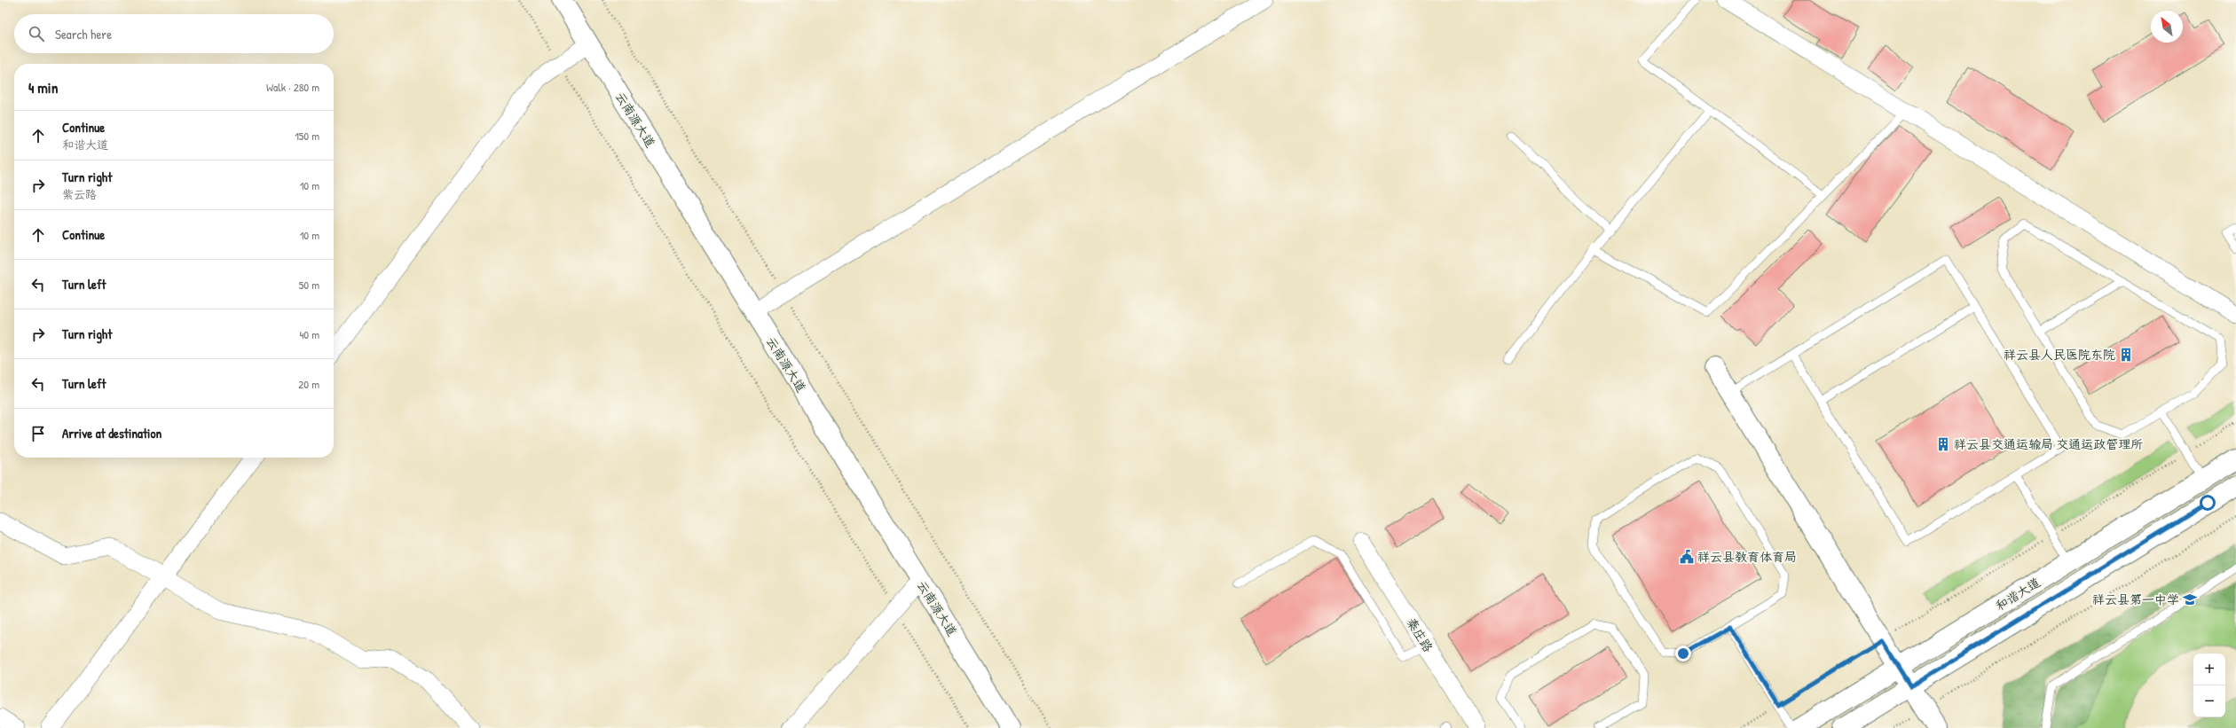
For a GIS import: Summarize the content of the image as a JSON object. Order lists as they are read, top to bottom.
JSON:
{
  "streets": {
    "main road": ["云南源大道", "和谐大道"],
    "street": ["秦庄路"]
  },
  "places": {
    "building": ["祥云县人民医院东院", "祥云县交通运输局 交通运政管理所"],
    "public building": ["祥云县教育体育局"],
    "school or university": ["祥云县第一中学"]
  },
  "north": "top left",
  "page": {
    "search": "Search here",
    "heading": ["4 min", "Walk · 280 m"],
    "list": [
      ["Continue", "和谐大道", "150 m"],
      ["Turn right", "紫云路", "10 m"],
      ["Continue", "10 m"],
      ["Turn left", "50 m"],
      ["Turn right", "40 m"],
      ["Turn left", "20 m"],
      "Arrive at destination"
    ],
    "map_buttons": ["+", "−"]
  }
}
